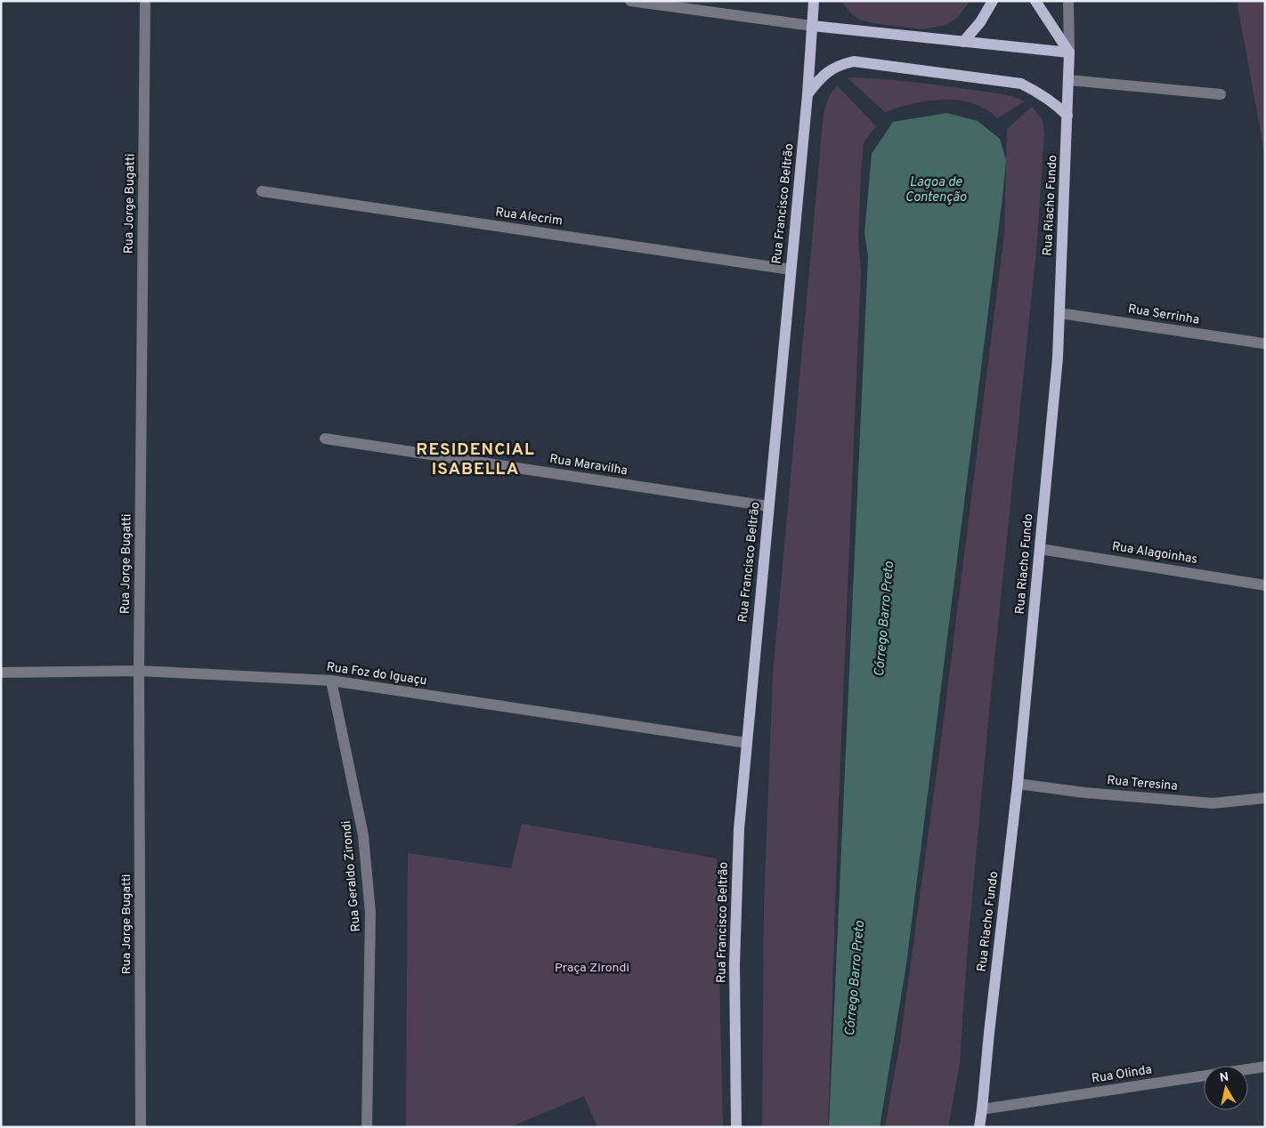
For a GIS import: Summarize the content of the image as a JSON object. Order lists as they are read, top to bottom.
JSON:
{
  "streets": {
    "main road": ["Rua Francisco Beltrão", "Rua Riacho Fundo"],
    "street": [
      "Rua Jorge Bugatti",
      "Rua Alecrim",
      "Rua Serrinha",
      "Rua Maravilha",
      "Rua Alagoinhas",
      "Rua Foz do Iguaçu",
      "Rua Teresina",
      "Rua Geraldo Zirondi",
      "Rua Olinda"
    ]
  },
  "crossings": [
    ["Rua Jorge Bugatti", "Rua Foz do Iguaçu"],
    ["Rua Francisco Beltrão", "Rua Alecrim"],
    ["Rua Francisco Beltrão", "Rua Maravilha"],
    ["Rua Francisco Beltrão", "Rua Foz do Iguaçu"],
    ["Rua Riacho Fundo", "Rua Serrinha"],
    ["Rua Riacho Fundo", "Rua Alagoinhas"],
    ["Rua Riacho Fundo", "Rua Teresina"],
    ["Rua Riacho Fundo", "Rua Olinda"],
    ["Rua Foz do Iguaçu", "Rua Geraldo Zirondi"]
  ],
  "districts": ["RESIDENCIAL ISABELLA"],
  "water": ["Lagoa de Contenção", "Córrego Barro Preto"],
  "parks": ["Praça Zirondi"],
  "north": "top"
}
